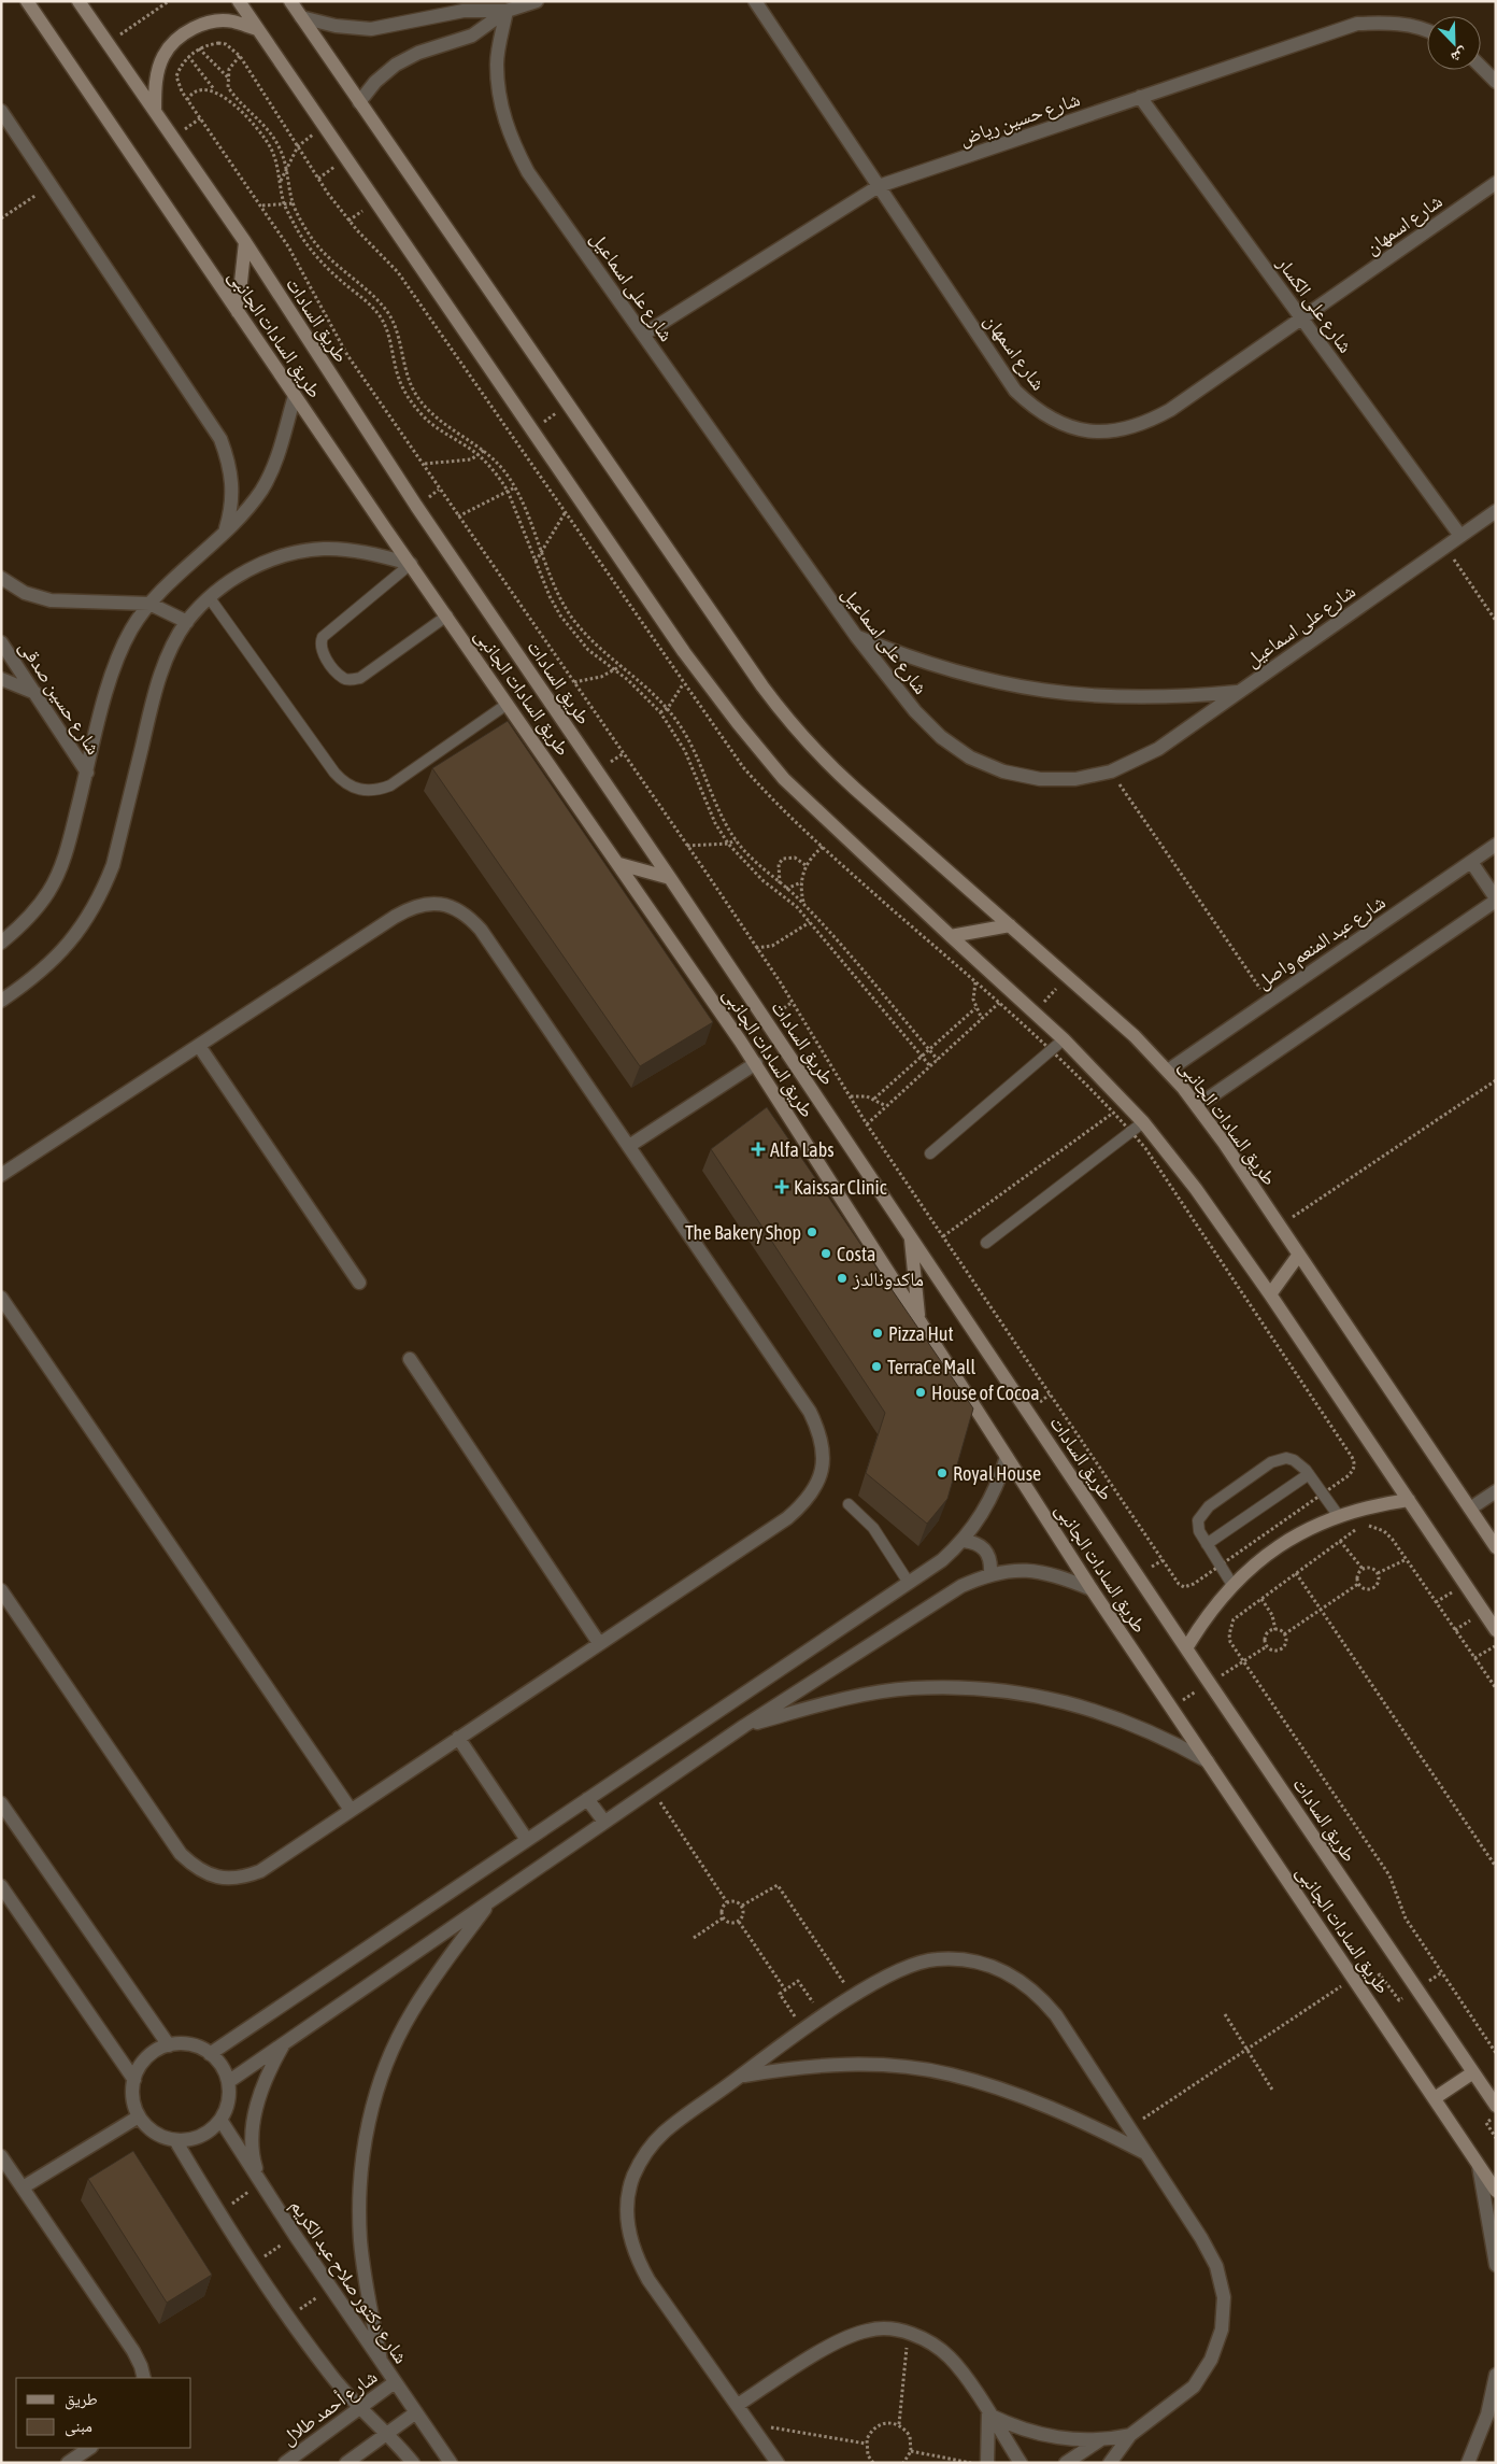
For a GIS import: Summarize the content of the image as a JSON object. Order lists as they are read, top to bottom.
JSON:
{
  "streets": {
    "main road": ["طريق السادات", "طريق السادات الجانبى"],
    "street": [
      "شارع حسين رياض",
      "شارع اسمهان",
      "شارع على اسماعيل",
      "شارع على الكسار",
      "شارع حسين صدقى",
      "شارع عبد المنعم واصل",
      "شارع دكتور صلاح عبد الكريم",
      "شارع أحمد طلال"
    ]
  },
  "crossings": [
    ["شارع حسين رياض", "شارع اسمهان"],
    ["شارع حسين رياض", "شارع على اسماعيل"],
    ["شارع حسين رياض", "شارع على الكسار"],
    ["شارع اسمهان", "شارع على الكسار"],
    ["شارع على اسماعيل", "شارع على الكسار"],
    ["طريق السادات الجانبى", "شارع عبد المنعم واصل"],
    ["شارع دكتور صلاح عبد الكريم", "شارع أحمد طلال"]
  ],
  "places": {
    "health": ["Alfa Labs", "Kaissar Clinic"],
    "other": [
      "The Bakery Shop",
      "Costa",
      "ماكدونالدز",
      "Pizza Hut",
      "TerraCe Mall",
      "House of Cocoa",
      "Royal House"
    ]
  },
  "legend": ["طريق", "مبنى"],
  "north": "bottom right"
}
